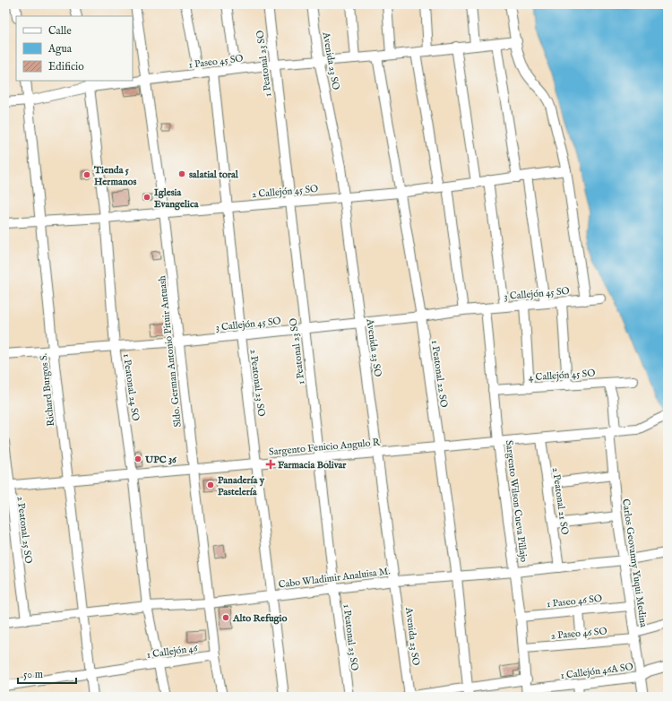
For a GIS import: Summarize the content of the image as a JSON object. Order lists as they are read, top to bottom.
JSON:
{
  "streets": {
    "street": [
      "1 Paseo 45 SO",
      "Avenida 23 SO",
      "1 Peatonal 23 SO",
      "2 Callejón 45 SO",
      "3 Callejón 45 SO",
      "Sldo. German Antonio Pituir Antuash",
      "1 Peatonal 22 SO",
      "4 Callejón 45 SO",
      "2 Peatonal 23 SO",
      "1 Peatonal 24 SO",
      "Richard Burgos S.",
      "Sargento Fenicio Angulo R",
      "Sargento Wilson Cueva Pillajo",
      "2 Peatonal 21 SO",
      "2 Peatonal 25 SO",
      "Carlos Geovanny Yuqui Medina",
      "Cabo Wladimir Analuisa M.",
      "1 Paseo 46 SO",
      "2 Paseo 46 SO",
      "1 Callejón 46",
      "1 Callejón 46A SO"
    ]
  },
  "crossings": [
    ["1 Paseo 45 SO", "Avenida 23 SO"],
    ["1 Paseo 45 SO", "1 Peatonal 23 SO"],
    ["1 Paseo 45 SO", "Sldo. German Antonio Pituir Antuash"],
    ["1 Paseo 45 SO", "1 Peatonal 22 SO"],
    ["1 Paseo 45 SO", "2 Peatonal 23 SO"],
    ["1 Paseo 45 SO", "1 Peatonal 24 SO"],
    ["1 Paseo 45 SO", "Richard Burgos S."],
    ["Avenida 23 SO", "2 Callejón 45 SO"],
    ["Avenida 23 SO", "3 Callejón 45 SO"],
    ["Avenida 23 SO", "Sargento Fenicio Angulo R"],
    ["Avenida 23 SO", "Cabo Wladimir Analuisa M."],
    ["Avenida 23 SO", "1 Callejón 46A SO"],
    ["1 Peatonal 23 SO", "2 Callejón 45 SO"],
    ["1 Peatonal 23 SO", "3 Callejón 45 SO"],
    ["1 Peatonal 23 SO", "Sargento Fenicio Angulo R"],
    ["1 Peatonal 23 SO", "Cabo Wladimir Analuisa M."],
    ["2 Callejón 45 SO", "Sldo. German Antonio Pituir Antuash"],
    ["2 Callejón 45 SO", "1 Peatonal 22 SO"],
    ["2 Callejón 45 SO", "2 Peatonal 23 SO"],
    ["2 Callejón 45 SO", "1 Peatonal 24 SO"],
    ["2 Callejón 45 SO", "Richard Burgos S."],
    ["3 Callejón 45 SO", "Sldo. German Antonio Pituir Antuash"],
    ["3 Callejón 45 SO", "1 Peatonal 22 SO"],
    ["3 Callejón 45 SO", "2 Peatonal 23 SO"],
    ["3 Callejón 45 SO", "1 Peatonal 24 SO"],
    ["3 Callejón 45 SO", "Richard Burgos S."],
    ["3 Callejón 45 SO", "Sargento Wilson Cueva Pillajo"],
    ["Sldo. German Antonio Pituir Antuash", "Sargento Fenicio Angulo R"],
    ["Sldo. German Antonio Pituir Antuash", "Cabo Wladimir Analuisa M."],
    ["Sldo. German Antonio Pituir Antuash", "1 Callejón 46"],
    ["1 Peatonal 22 SO", "Sargento Fenicio Angulo R"],
    ["1 Peatonal 22 SO", "Cabo Wladimir Analuisa M."],
    ["1 Peatonal 22 SO", "1 Callejón 46A SO"],
    ["4 Callejón 45 SO", "Sargento Wilson Cueva Pillajo"],
    ["4 Callejón 45 SO", "Carlos Geovanny Yuqui Medina"],
    ["2 Peatonal 23 SO", "Sargento Fenicio Angulo R"],
    ["2 Peatonal 23 SO", "Cabo Wladimir Analuisa M."],
    ["1 Peatonal 24 SO", "Sargento Fenicio Angulo R"],
    ["1 Peatonal 24 SO", "Cabo Wladimir Analuisa M."],
    ["1 Peatonal 24 SO", "1 Callejón 46"],
    ["Richard Burgos S.", "Sargento Fenicio Angulo R"],
    ["Richard Burgos S.", "Cabo Wladimir Analuisa M."],
    ["Richard Burgos S.", "1 Callejón 46"],
    ["Sargento Fenicio Angulo R", "Sargento Wilson Cueva Pillajo"],
    ["Sargento Fenicio Angulo R", "2 Peatonal 21 SO"],
    ["Sargento Fenicio Angulo R", "2 Peatonal 25 SO"],
    ["Sargento Fenicio Angulo R", "Carlos Geovanny Yuqui Medina"],
    ["Sargento Wilson Cueva Pillajo", "Cabo Wladimir Analuisa M."],
    ["Sargento Wilson Cueva Pillajo", "1 Paseo 46 SO"],
    ["Sargento Wilson Cueva Pillajo", "2 Paseo 46 SO"],
    ["Sargento Wilson Cueva Pillajo", "1 Callejón 46A SO"],
    ["2 Peatonal 21 SO", "Cabo Wladimir Analuisa M."],
    ["2 Peatonal 25 SO", "Cabo Wladimir Analuisa M."],
    ["Carlos Geovanny Yuqui Medina", "Cabo Wladimir Analuisa M."],
    ["Carlos Geovanny Yuqui Medina", "1 Paseo 46 SO"],
    ["Carlos Geovanny Yuqui Medina", "2 Paseo 46 SO"],
    ["Carlos Geovanny Yuqui Medina", "1 Callejón 46A SO"]
  ],
  "places": {
    "other": [
      "salatial toral",
      "Tienda 5 Hermanos",
      "Iglesia Evangelica",
      "UPC 36",
      "Panadería y Pastelería",
      "Alto Refugio"
    ],
    "health": ["Farmacia Bolivar"]
  },
  "legend": ["Calle", "Agua", "Edificio"],
  "scale_bar": "50 m"
}
